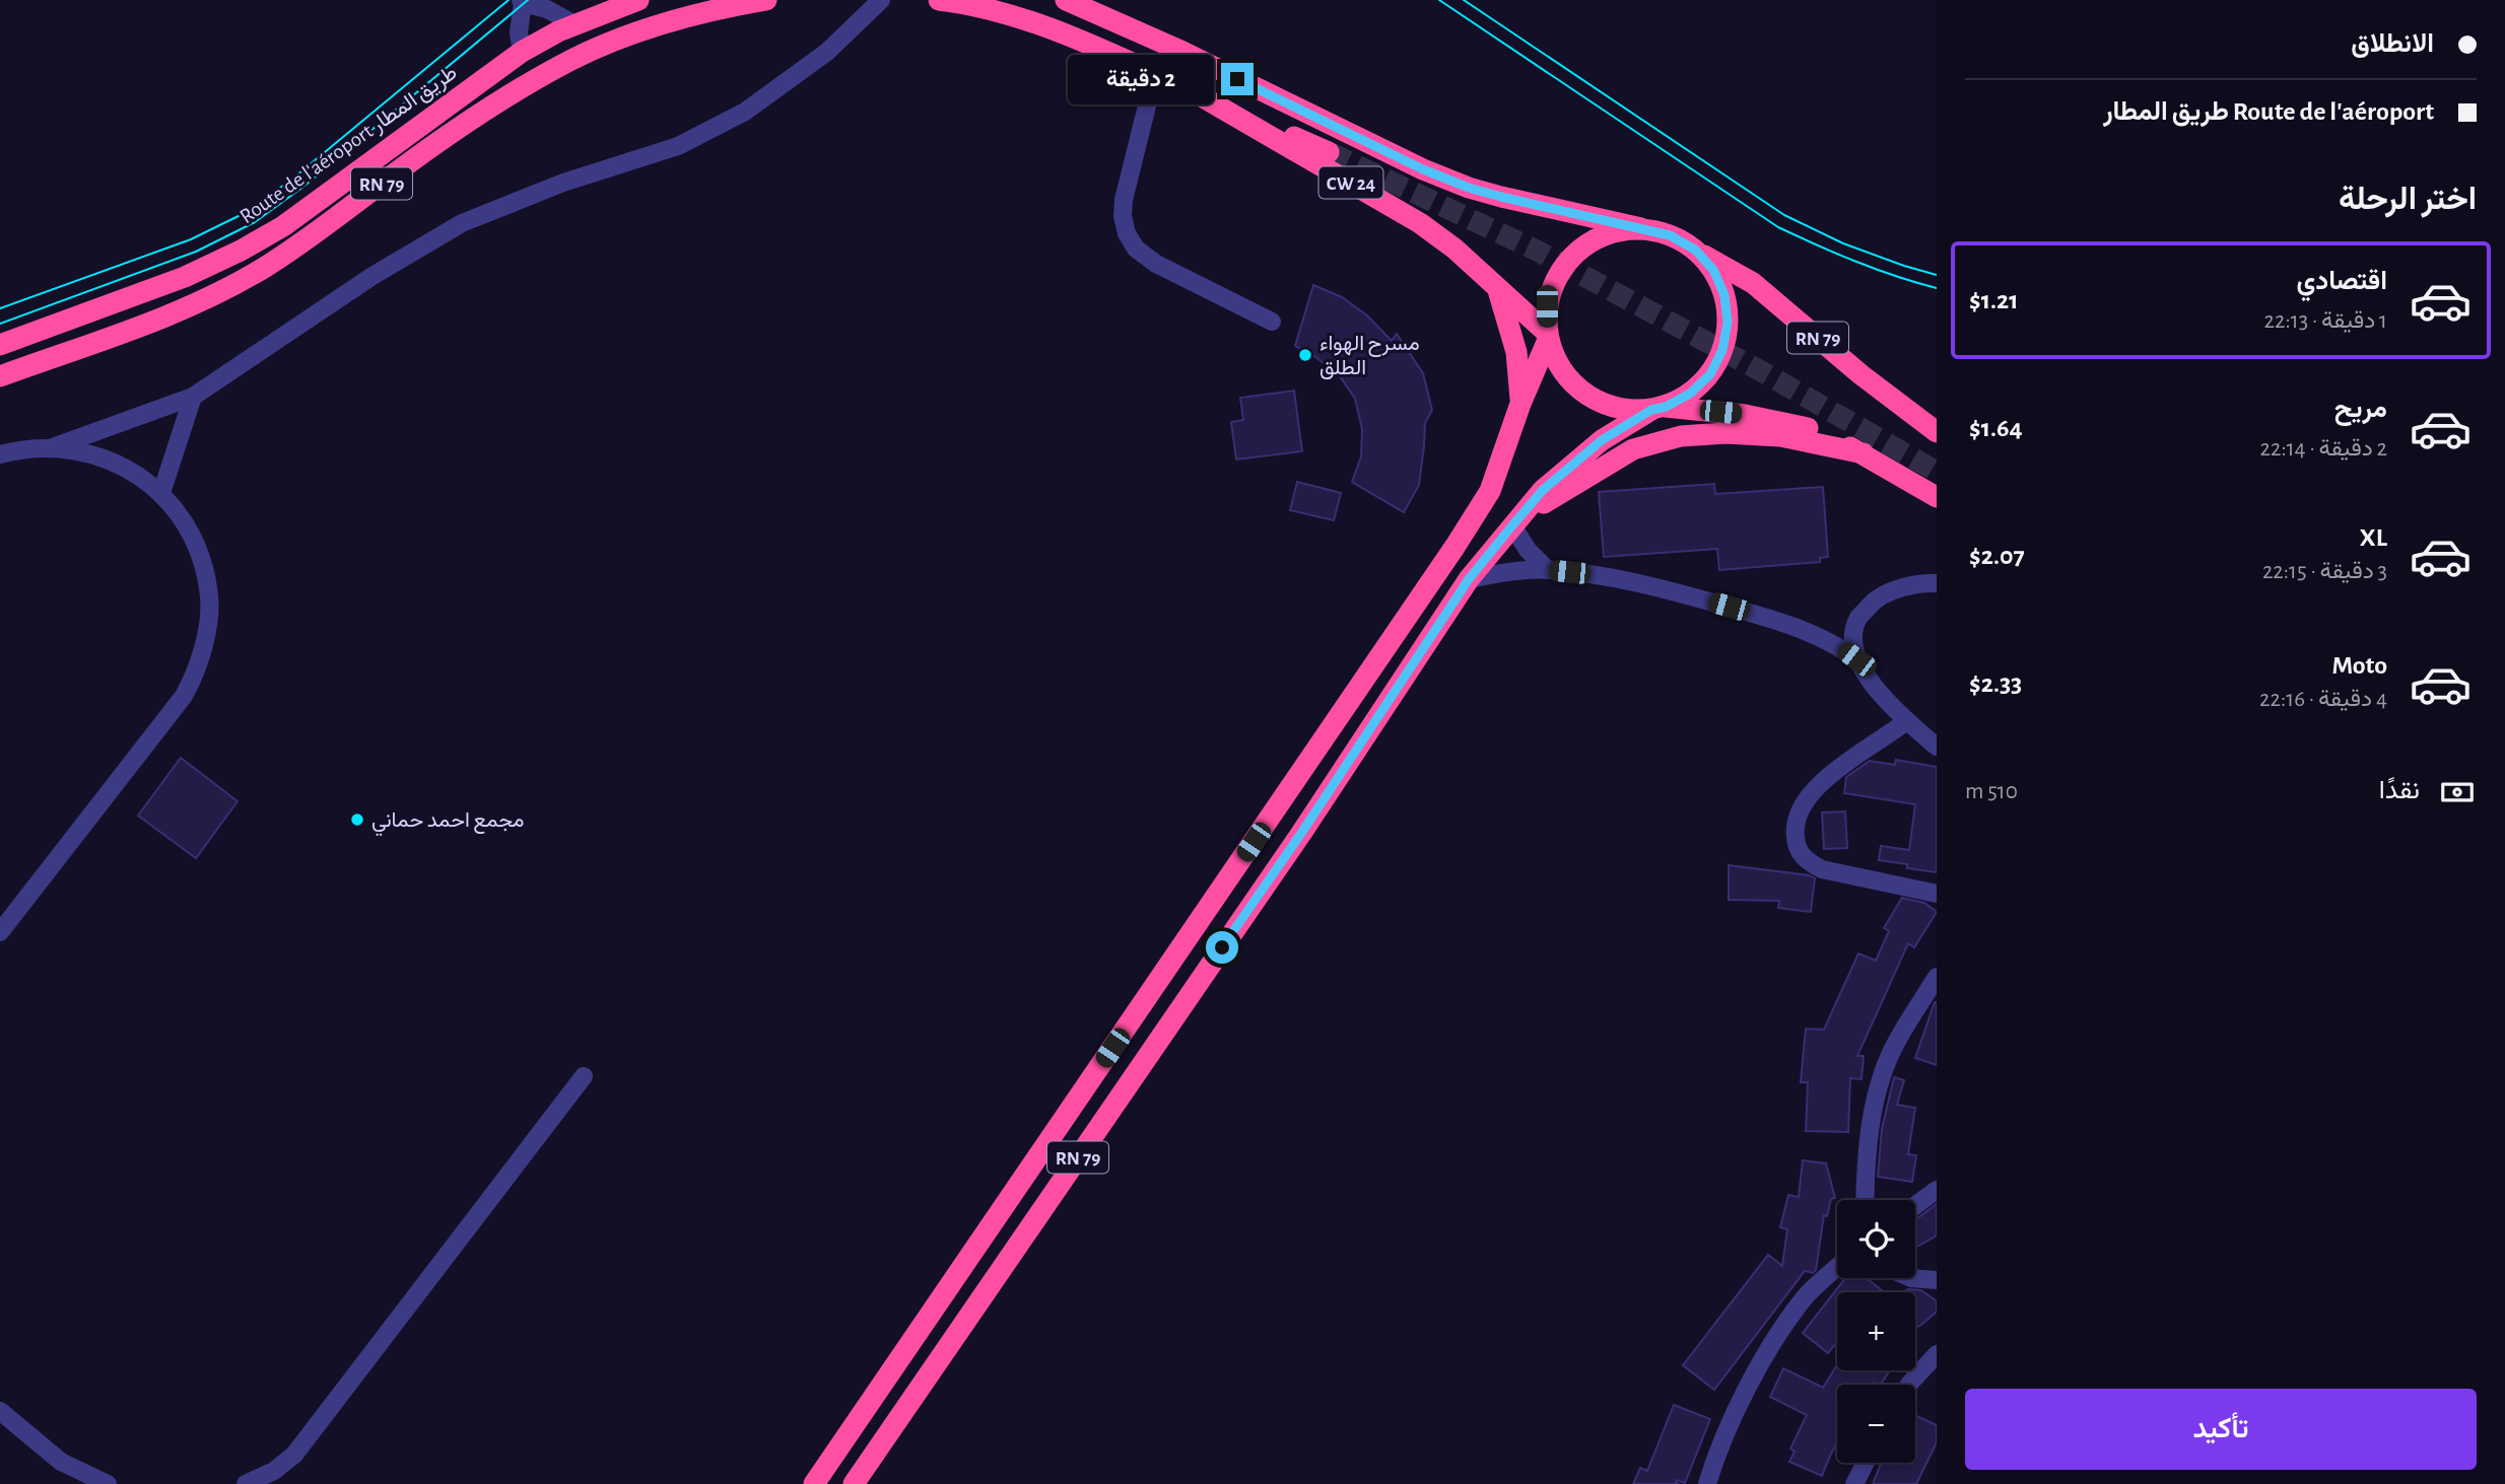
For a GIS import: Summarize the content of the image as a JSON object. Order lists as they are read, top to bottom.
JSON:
{
  "streets": {
    "highway": ["Route de l'aéroport طريق المطار", "CW 24", "RN 79"]
  },
  "crossings": [
    ["CW 24", "RN 79"]
  ],
  "places": ["مسرح الهواء الطلق", "مجمع احمد حماني"],
  "page": {
    "banner": ["الانطلاق", "Route de l'aéroport طريق المطار"],
    "bubble": "2 دقيقة",
    "heading": "اختر الرحلة",
    "list": [
      {
        "name": "اقتصادي",
        "note": "1 دقيقة · 22:13",
        "value": "$1.21"
      },
      {
        "name": "مريح",
        "note": "2 دقيقة · 22:14",
        "value": "$1.64"
      },
      {
        "name": "XL",
        "note": "3 دقيقة · 22:15",
        "value": "$2.07"
      },
      {
        "name": "Moto",
        "note": "4 دقيقة · 22:16",
        "value": "$2.33"
      }
    ],
    "pay": ["نقدًا", "510 m"],
    "map_buttons": ["+", "−"],
    "buttons": "تأكيد"
  }
}
